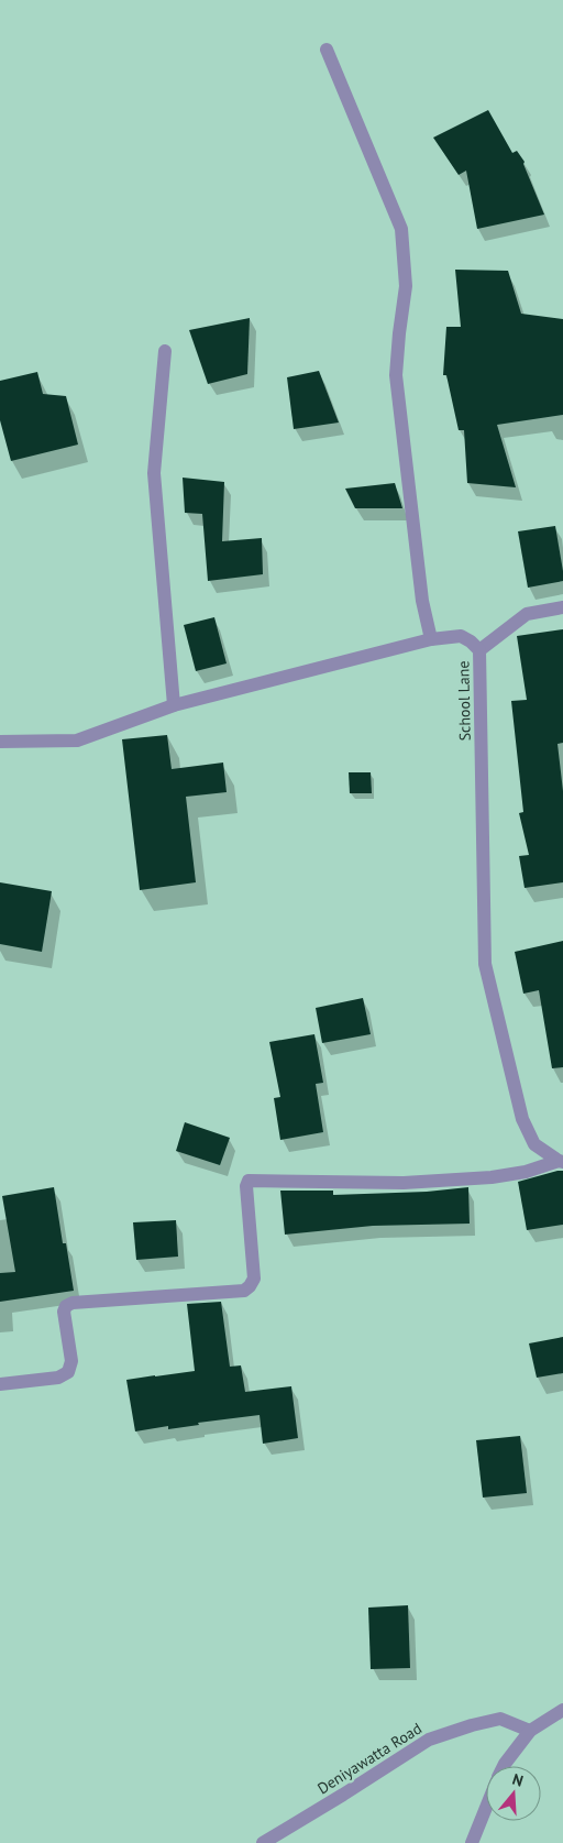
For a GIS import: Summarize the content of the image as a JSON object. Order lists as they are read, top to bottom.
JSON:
{
  "streets": {
    "street": ["School Lane", "Deniyawatta Road"]
  },
  "north": "top"
}
